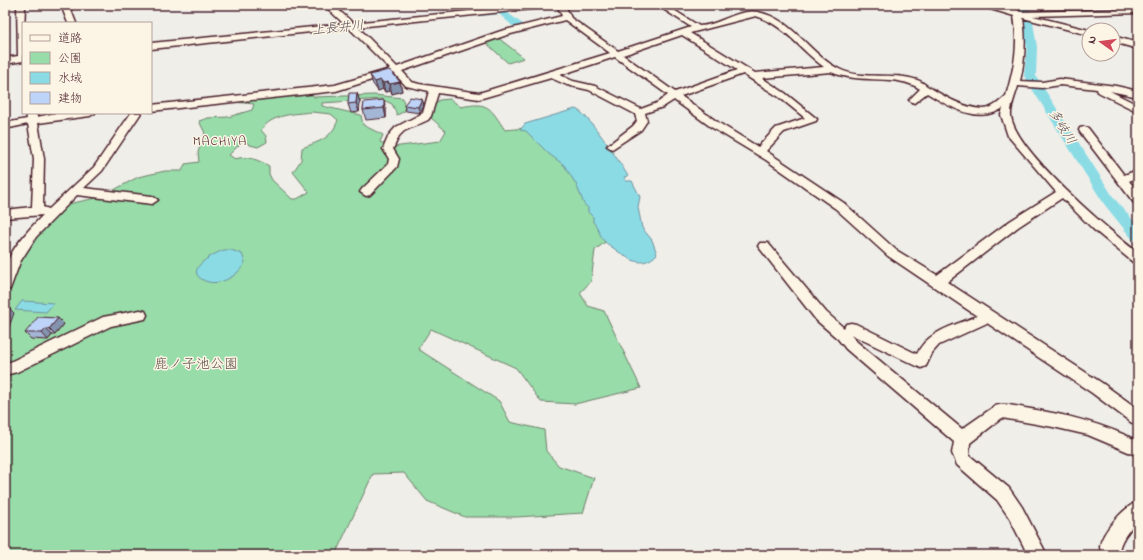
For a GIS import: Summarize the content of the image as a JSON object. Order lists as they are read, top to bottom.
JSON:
{
  "districts": ["MACHIYA"],
  "water": ["上長井川", "多岐川"],
  "parks": ["鹿ノ子池公園"],
  "legend": [
    "道路",
    "公園",
    "水域",
    "建物"
  ],
  "north": "left"
}
